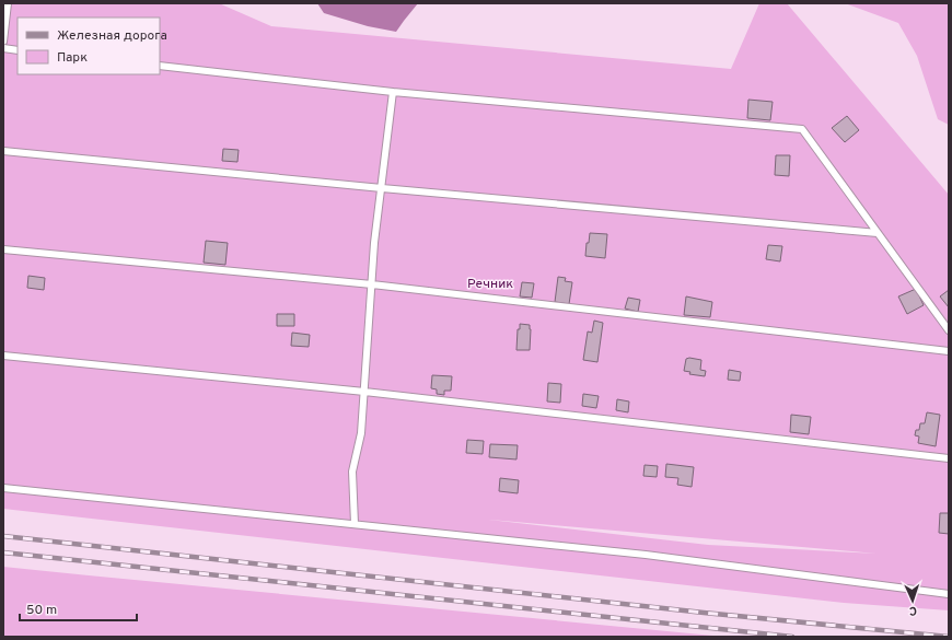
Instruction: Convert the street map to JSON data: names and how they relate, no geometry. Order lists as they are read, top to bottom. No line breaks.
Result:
{"parks":["Речник"],"legend":["Железная дорога","Парк"],"scale_bar":"50 m","north":"bottom"}
